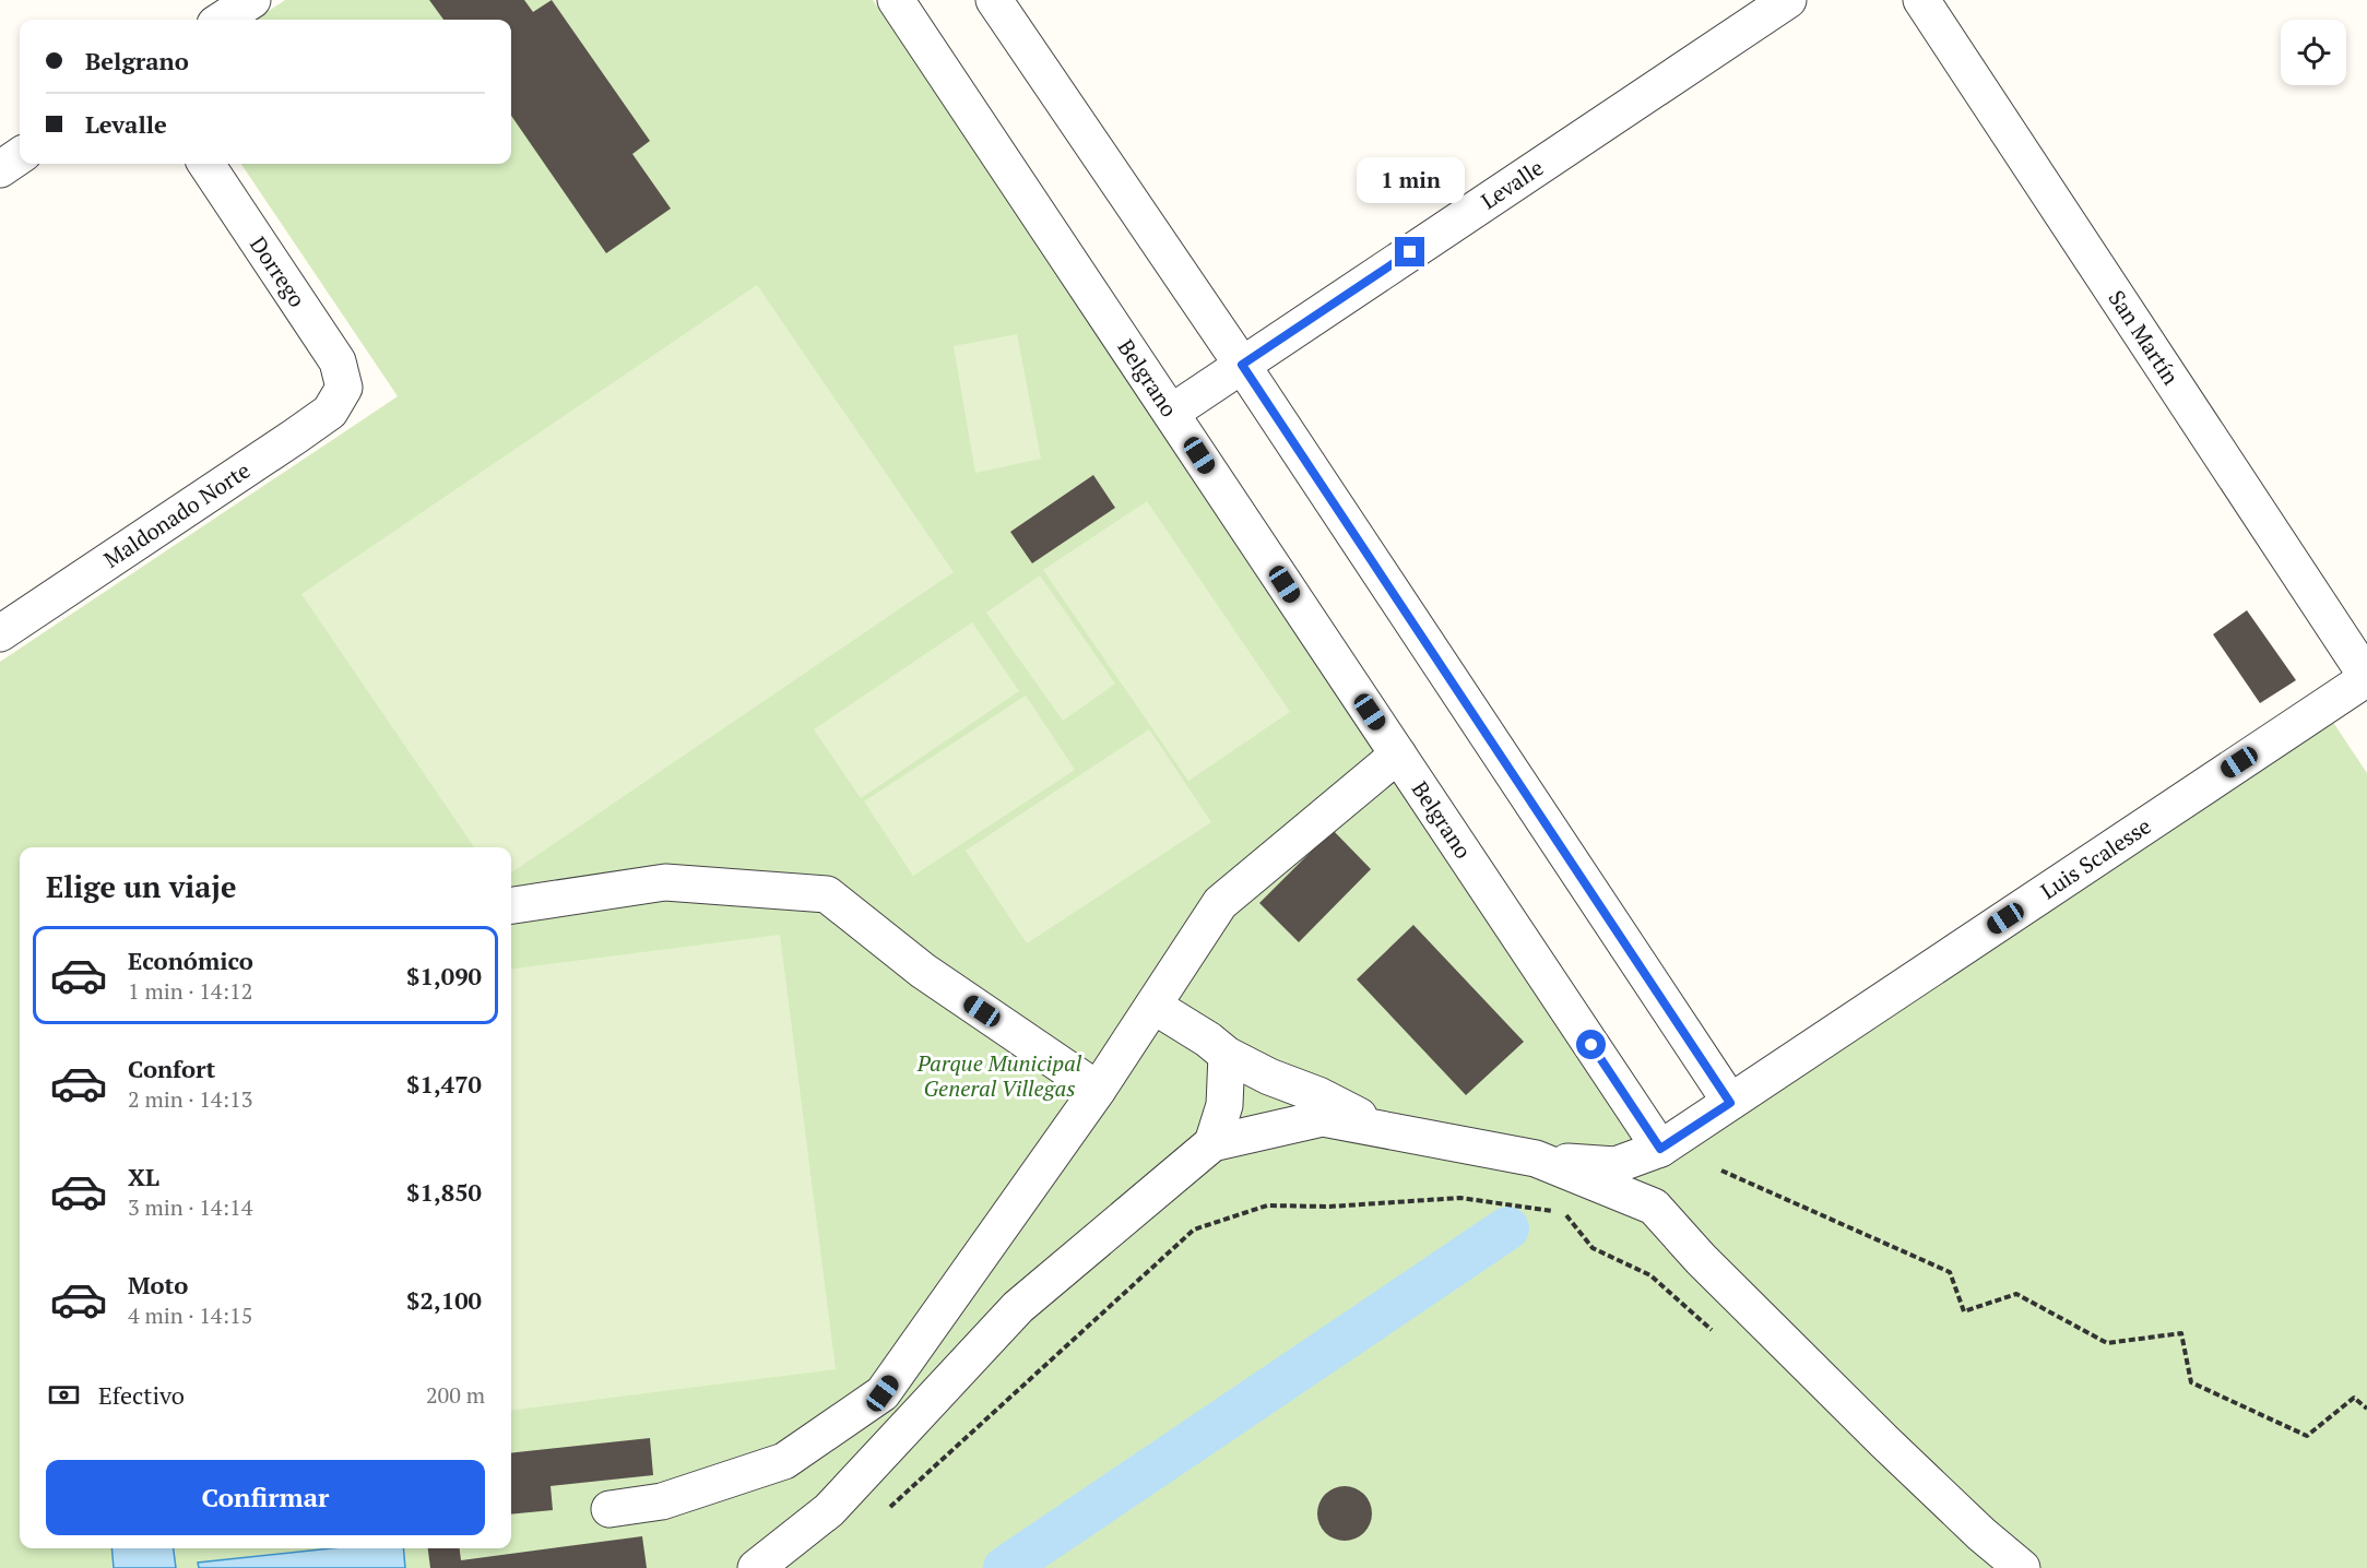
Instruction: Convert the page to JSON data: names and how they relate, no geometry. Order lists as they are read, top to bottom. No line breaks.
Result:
{"streets":{"street":["Levalle","Dorrego","San Martín","Belgrano","Maldonado Norte","Luis Scalesse"]},"crossings":[["Levalle","Belgrano"],["Dorrego","Maldonado Norte"],["San Martín","Luis Scalesse"],["Belgrano","Luis Scalesse"]],"parks":["Parque Municipal General Villegas"],"page":{"banner":["Belgrano","Levalle"],"bubble":"1 min","heading":"Elige un viaje","list":[{"name":"Económico","note":"1 min · 14:12","value":"$1,090"},{"name":"Confort","note":"2 min · 14:13","value":"$1,470"},{"name":"XL","note":"3 min · 14:14","value":"$1,850"},{"name":"Moto","note":"4 min · 14:15","value":"$2,100"}],"pay":["Efectivo","200 m"],"buttons":"Confirmar"}}
